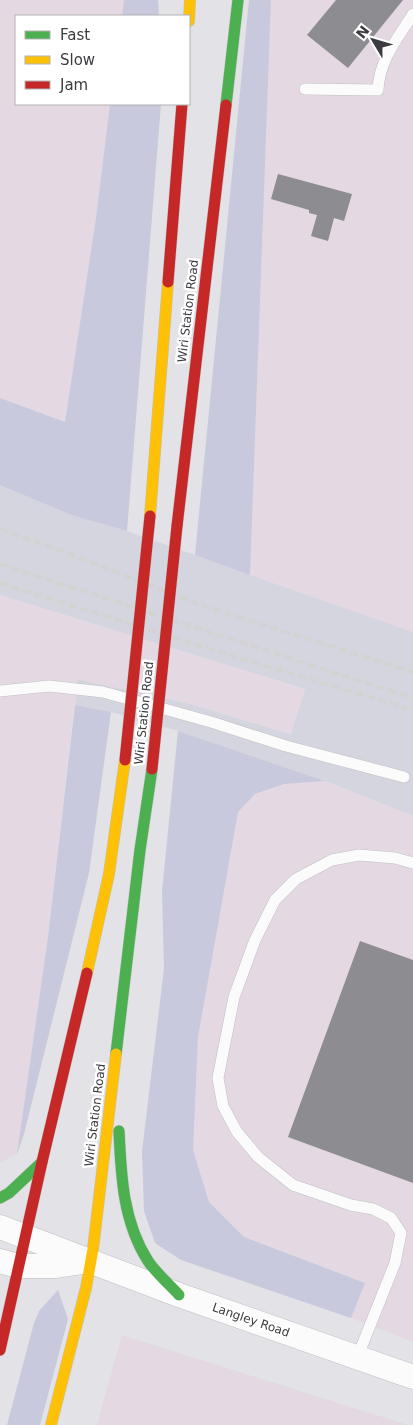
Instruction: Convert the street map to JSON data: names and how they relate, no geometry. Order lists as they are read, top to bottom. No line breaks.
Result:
{"streets":{"main road":["Wiri Station Road"],"street":["Langley Road"]},"crossings":[["Wiri Station Road","Langley Road"]],"legend":["Fast","Slow","Jam"],"north":"top left"}
